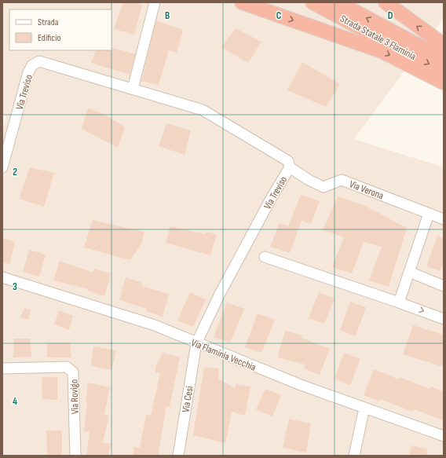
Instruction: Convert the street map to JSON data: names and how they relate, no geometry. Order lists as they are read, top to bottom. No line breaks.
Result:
{"streets":{"highway":["Strada Statale 3 Flaminia"],"street":["Via Treviso","Via Verona","Via Flaminia Vecchia","Via Rovigo","Via Cesi"]},"crossings":[["Via Treviso","Via Verona"],["Via Treviso","Via Flaminia Vecchia"],["Via Treviso","Via Cesi"],["Via Flaminia Vecchia","Via Cesi"]],"legend":["Strada","Edificio"],"grid":{"columns":["B","C","D"],"rows":["2","3","4"]}}
